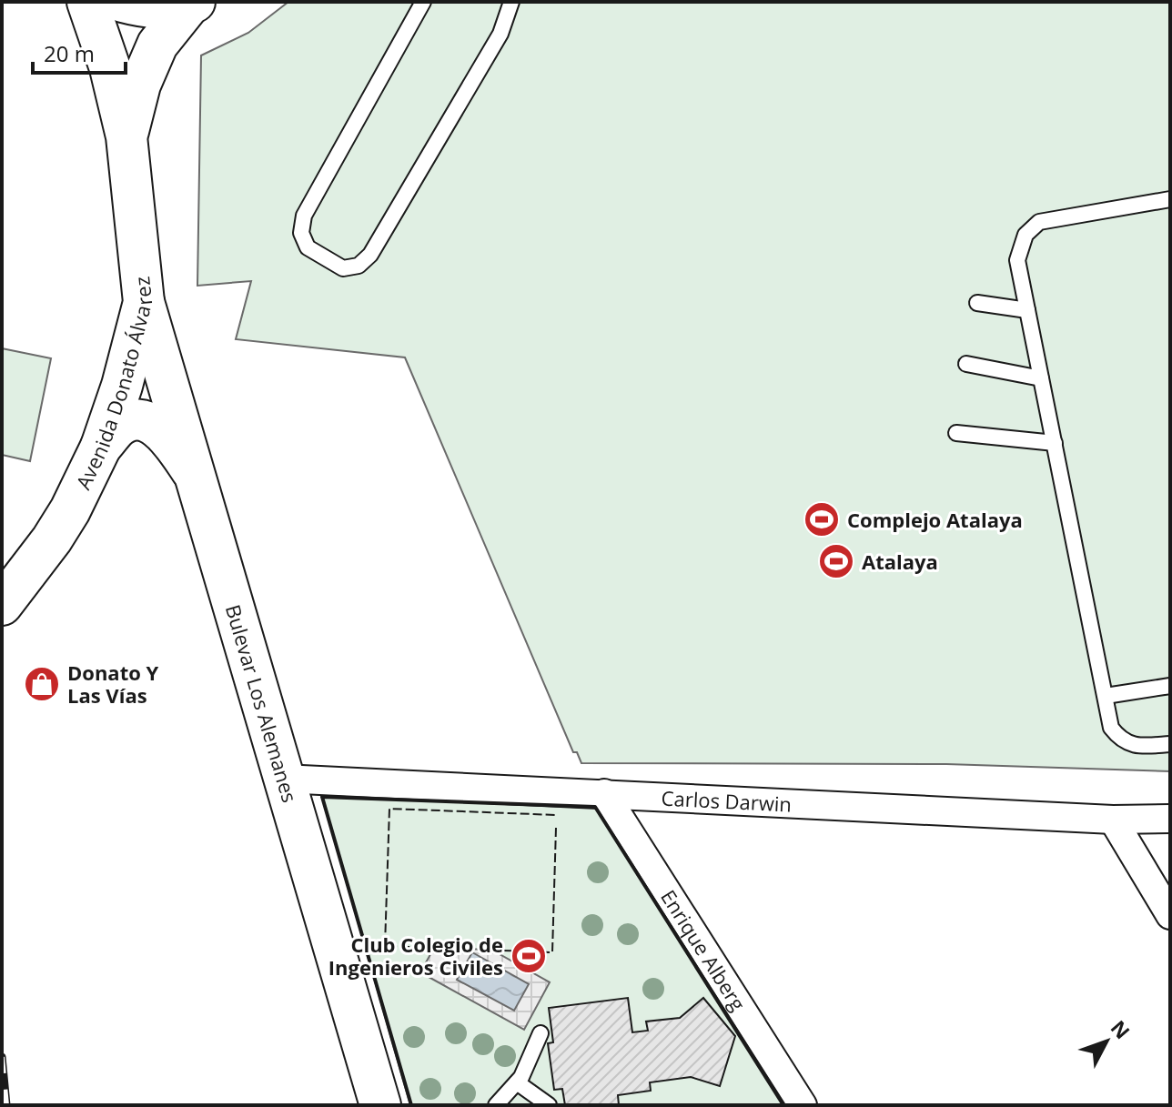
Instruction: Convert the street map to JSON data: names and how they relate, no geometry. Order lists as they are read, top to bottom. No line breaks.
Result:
{"streets":{"main road":["Avenida Donato Álvarez","Bulevar Los Alemanes"],"street":["Carlos Darwin","Enrique Alberg"]},"crossings":[["Avenida Donato Álvarez","Bulevar Los Alemanes"],["Bulevar Los Alemanes","Carlos Darwin"],["Carlos Darwin","Enrique Alberg"]],"places":{"sports":["Complejo Atalaya","Atalaya","Club Colegio de Ingenieros Civiles"],"shop":["Donato Y Las Vías"]},"scale_bar":"20 m","north":"top right"}
